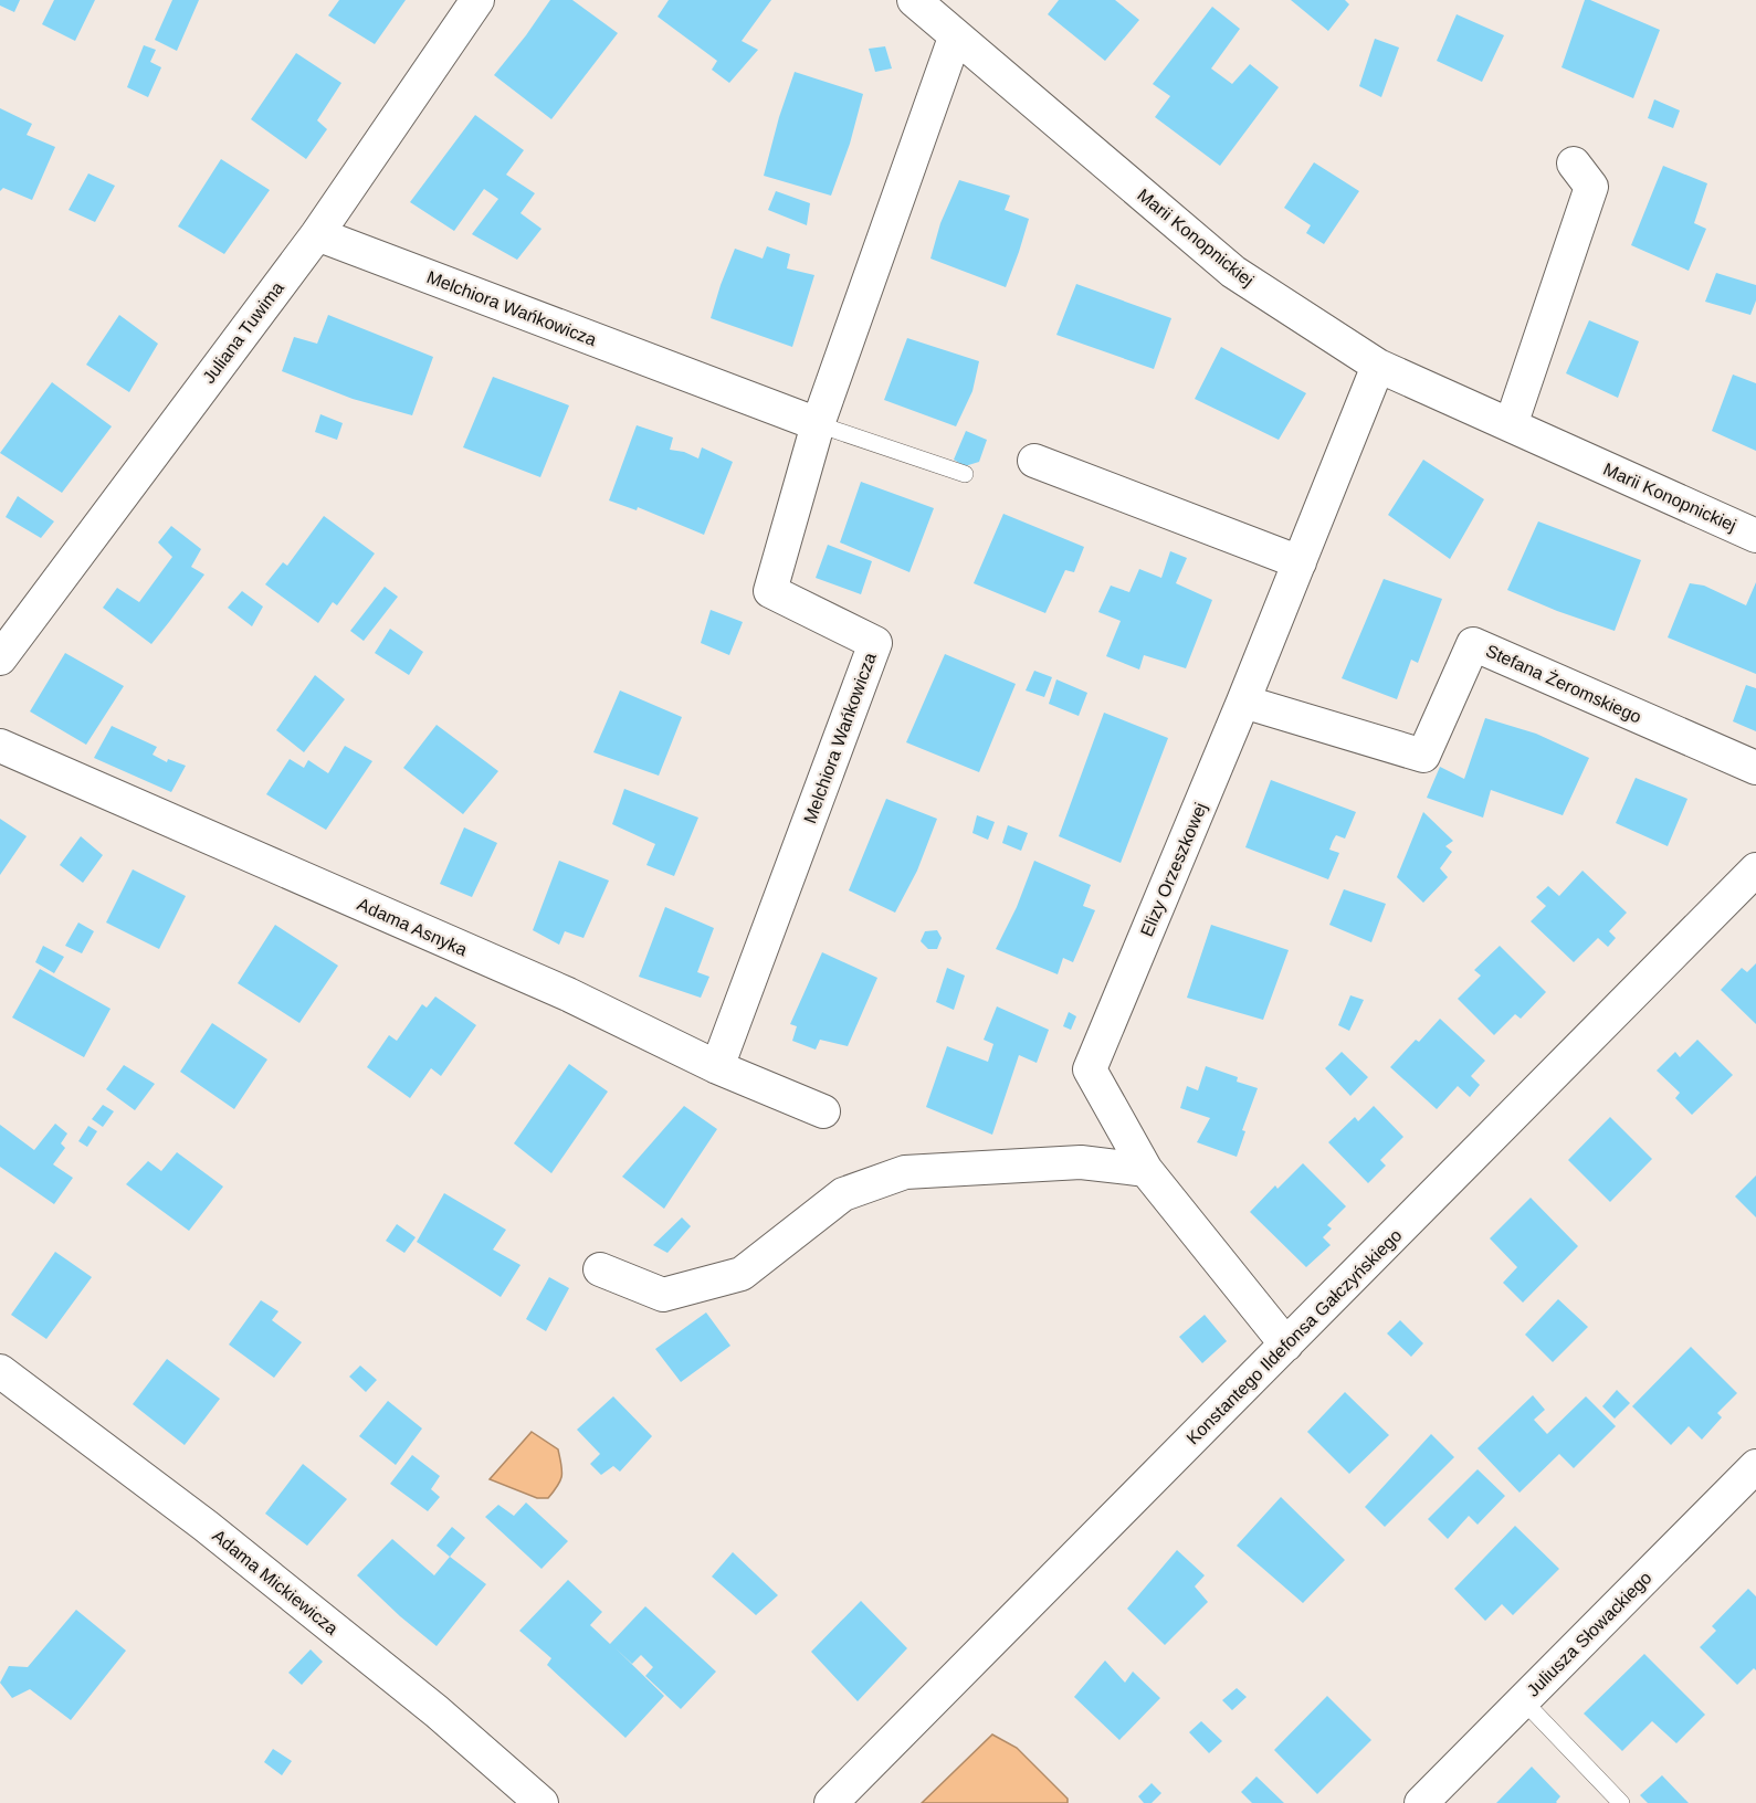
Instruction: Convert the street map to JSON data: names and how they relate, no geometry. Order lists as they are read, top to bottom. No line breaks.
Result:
{"streets":{"street":["Marii Konopnickiej","Melchiora Wańkowicza","Juliana Tuwima","Stefana Żeromskiego","Elizy Orzeszkowej","Adama Asnyka","Konstantego Ildefonsa Gałczyńskiego","Adama Mickiewicza","Juliusza Słowackiego"]},"crossings":[["Marii Konopnickiej","Melchiora Wańkowicza"],["Marii Konopnickiej","Elizy Orzeszkowej"],["Melchiora Wańkowicza","Juliana Tuwima"],["Melchiora Wańkowicza","Adama Asnyka"],["Stefana Żeromskiego","Elizy Orzeszkowej"],["Elizy Orzeszkowej","Konstantego Ildefonsa Gałczyńskiego"]]}
